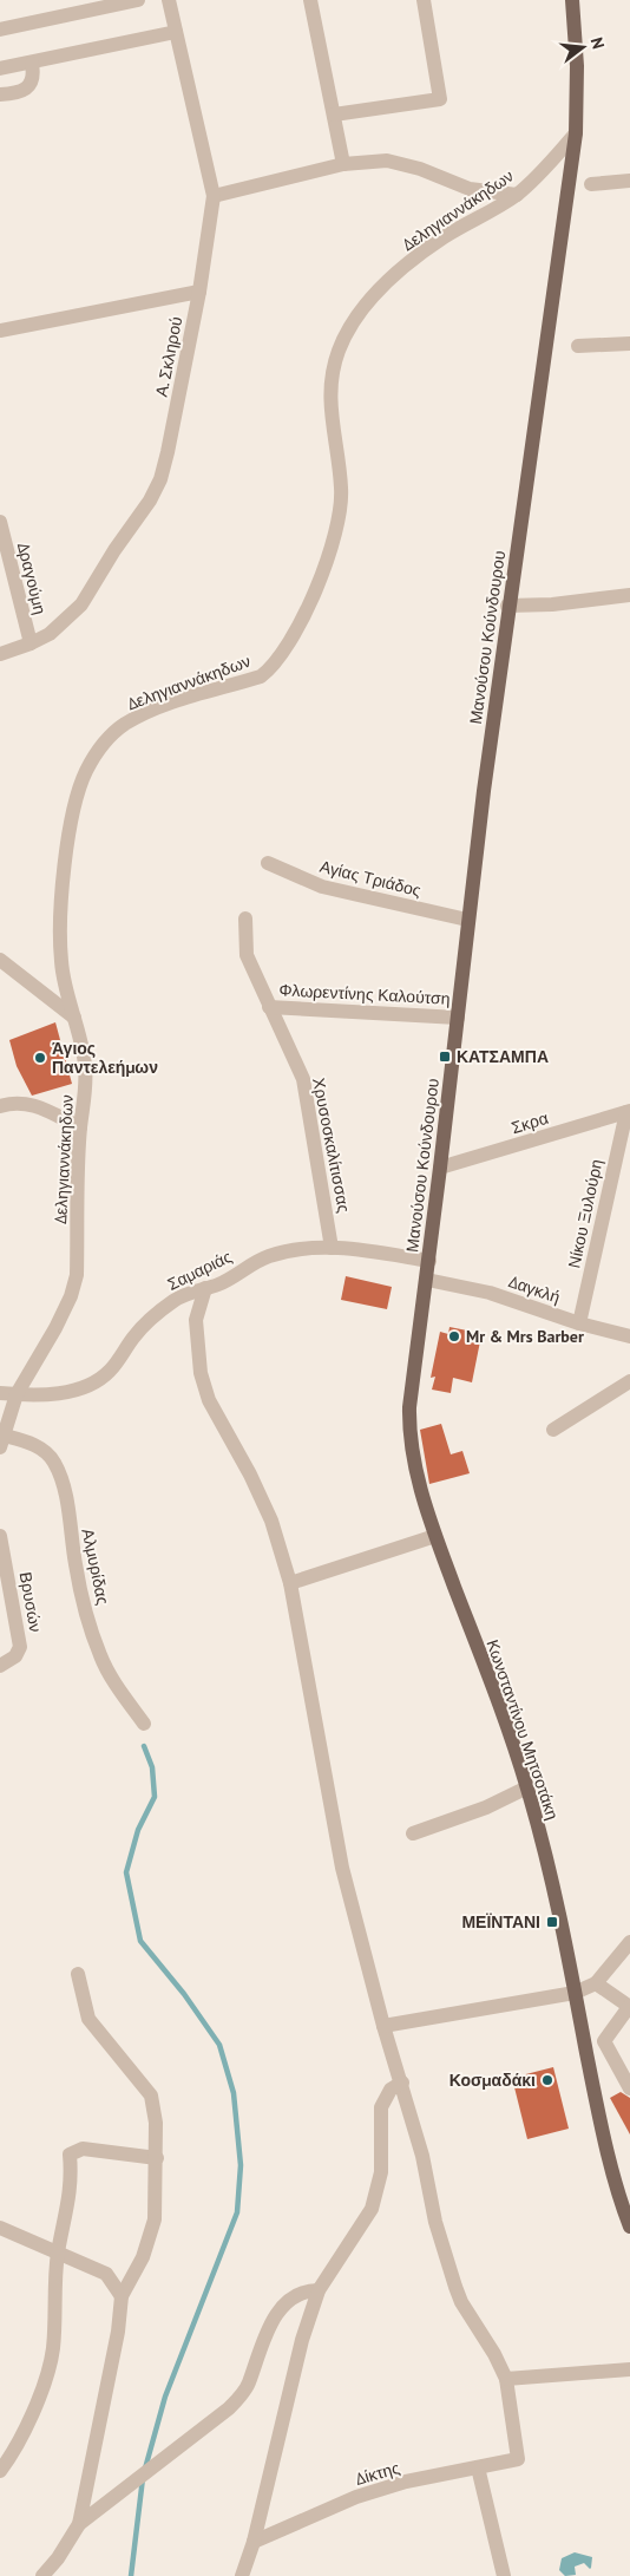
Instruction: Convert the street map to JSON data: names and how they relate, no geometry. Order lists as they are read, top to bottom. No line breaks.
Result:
{"streets":{"main road":["Μανούσου Κούνδουρου","Κωνσταντίνου Μητσοτάκη"],"street":["Δεληγιαννάκηδων","Α. Σκληρού","Δραγούμη","Αγίας Τριάδος","Φλωρεντίνης Καλούτση","Σκρα","Χρυσοσκαλίτισσας","Νίκου Ξυλούρη","Σαμαριάς","Δαγκλή","Αλμυρίδας","Βρυσών","Δίκτης"]},"crossings":[["Δεληγιαννάκηδων","Μανούσου Κούνδουρου"],["Δεληγιαννάκηδων","Σαμαριάς"],["Δεληγιαννάκηδων","Αλμυρίδας"],["Α. Σκληρού","Δραγούμη"],["Μανούσου Κούνδουρου","Αγίας Τριάδος"],["Μανούσου Κούνδουρου","Φλωρεντίνης Καλούτση"],["Μανούσου Κούνδουρου","Σκρα"],["Μανούσου Κούνδουρου","Σαμαριάς"],["Μανούσου Κούνδουρου","Δαγκλή"],["Μανούσου Κούνδουρου","Κωνσταντίνου Μητσοτάκη"],["Φλωρεντίνης Καλούτση","Χρυσοσκαλίτισσας"],["Σκρα","Νίκου Ξυλούρη"],["Χρυσοσκαλίτισσας","Σαμαριάς"],["Νίκου Ξυλούρη","Δαγκλή"],["Δαγκλή","Κωνσταντίνου Μητσοτάκη"]],"places":{"transit":["ΚΑΤΣΑΜΠΑ","ΜΕΪΝΤΑΝΙ"],"other":["Άγιος Παντελεήμων","Mr & Mrs Barber","Κοσμαδάκι"]},"north":"right"}
